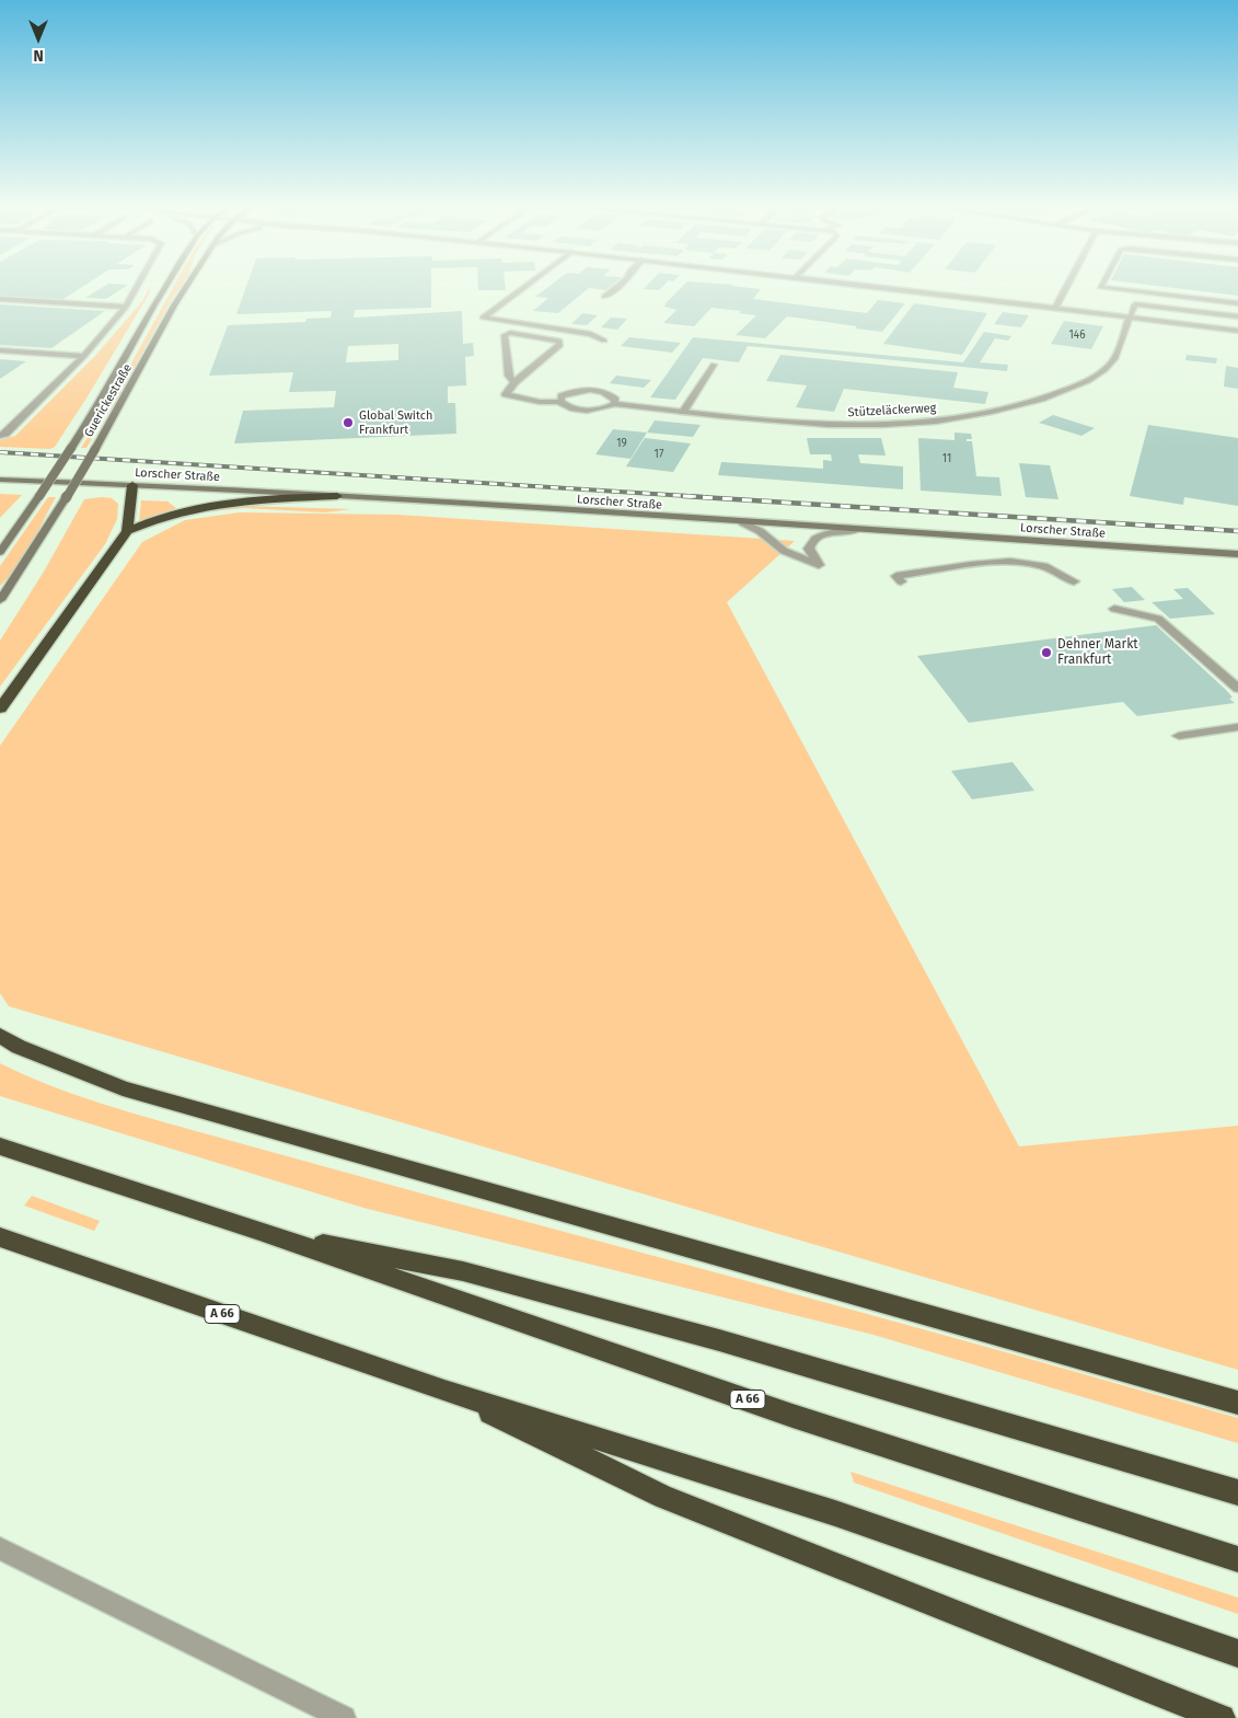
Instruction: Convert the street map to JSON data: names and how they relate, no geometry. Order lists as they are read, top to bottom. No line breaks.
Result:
{"streets":{"highway":["A 66"],"main road":["Guerickestraße","Lorscher Straße"],"street":["Stützeläckerweg"]},"places":["Global Switch Frankfurt","Dehner Markt Frankfurt"],"house_numbers":["146","19","17","11"],"north":"bottom"}
